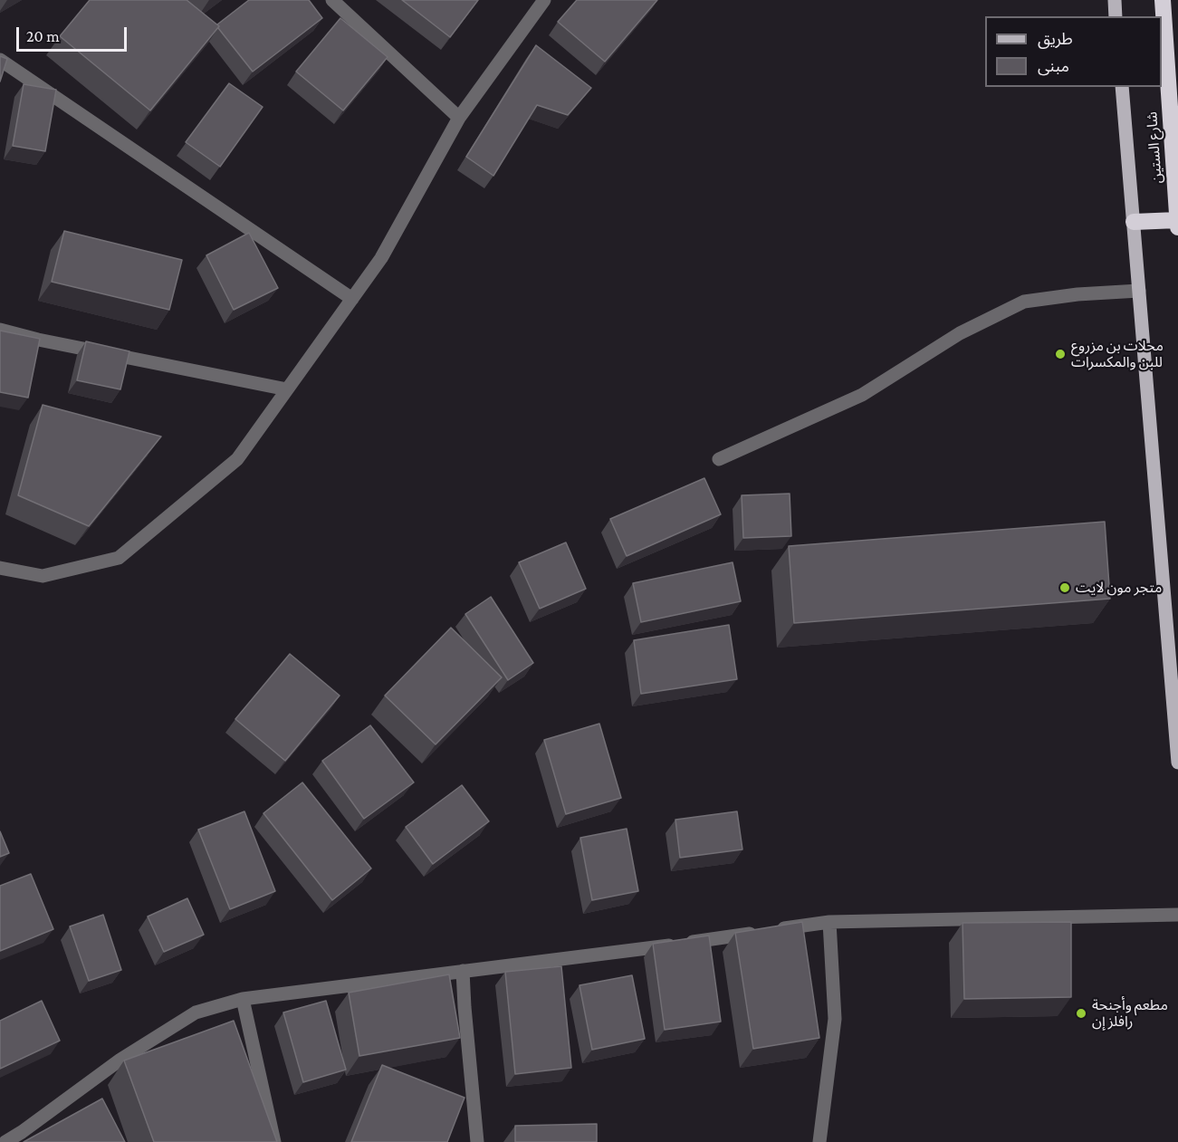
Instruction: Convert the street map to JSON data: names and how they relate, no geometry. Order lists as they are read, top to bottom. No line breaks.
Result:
{"streets":{"highway":["شارع الستين"]},"places":["محلات بن مزروع للبن والمكسرات","متجر مون لايت","مطعم وأجنحة رافلز إن"],"legend":["طريق","مبنى"],"scale_bar":"20 m"}
